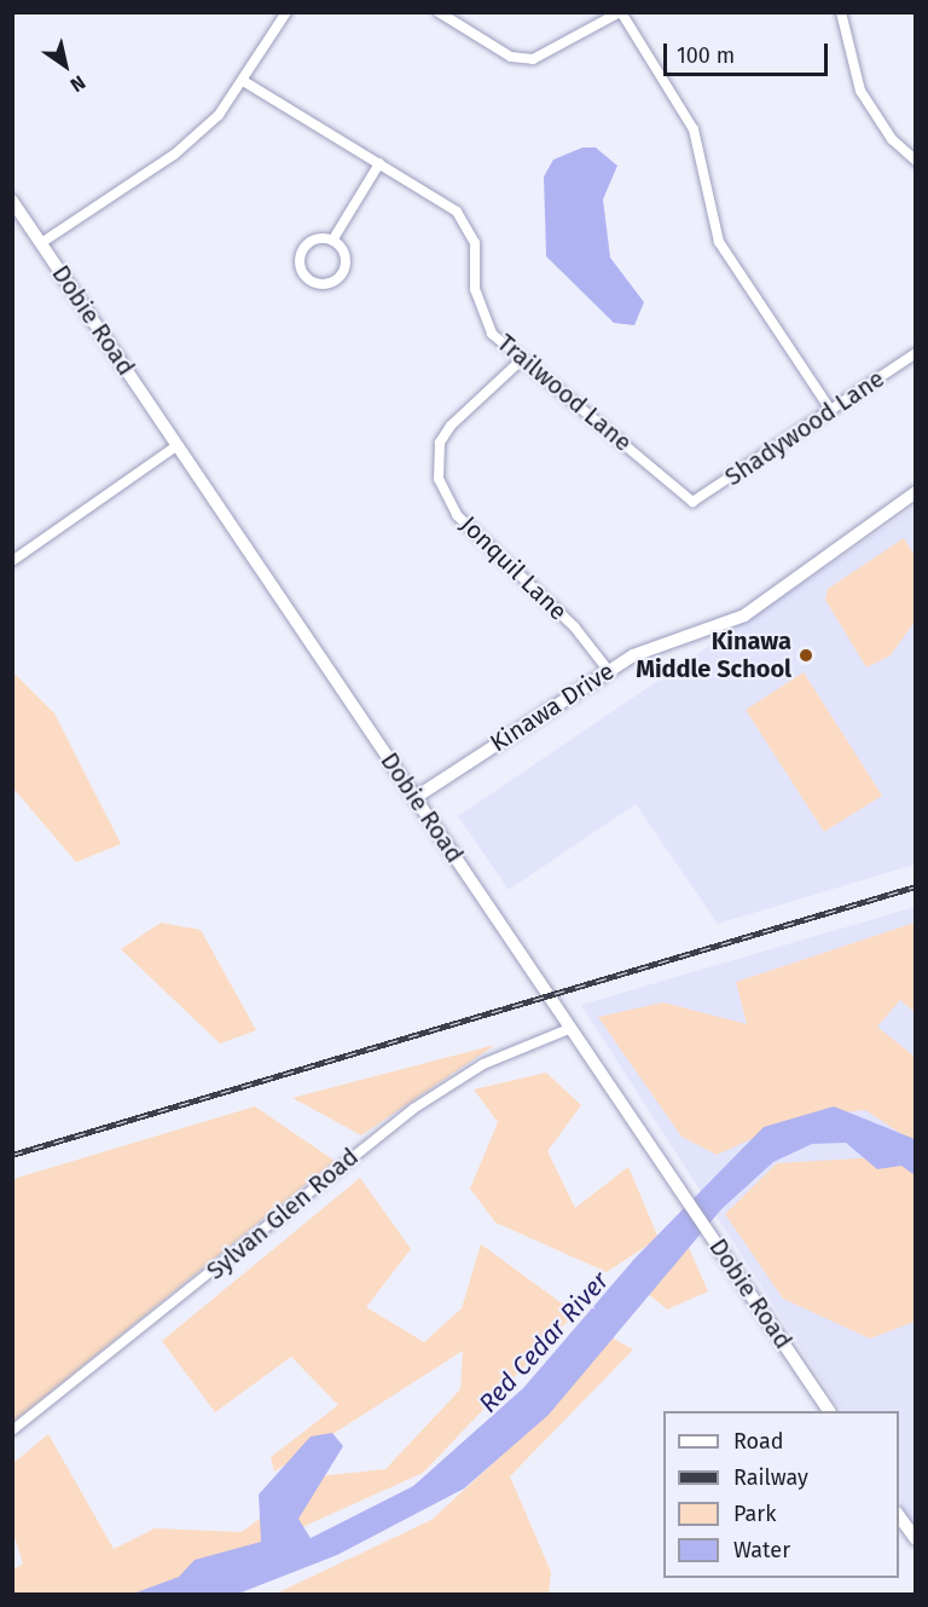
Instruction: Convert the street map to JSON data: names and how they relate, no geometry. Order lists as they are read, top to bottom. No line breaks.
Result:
{"streets":{"street":["Dobie Road","Trailwood Lane","Shadywood Lane","Jonquil Lane","Kinawa Drive","Sylvan Glen Road"]},"crossings":[["Dobie Road","Kinawa Drive"],["Dobie Road","Sylvan Glen Road"],["Trailwood Lane","Shadywood Lane"],["Trailwood Lane","Jonquil Lane"],["Jonquil Lane","Kinawa Drive"]],"water":["Red Cedar River"],"places":["Kinawa Middle School"],"legend":["Road","Railway","Park","Water"],"scale_bar":"100 m","north":"bottom right"}
